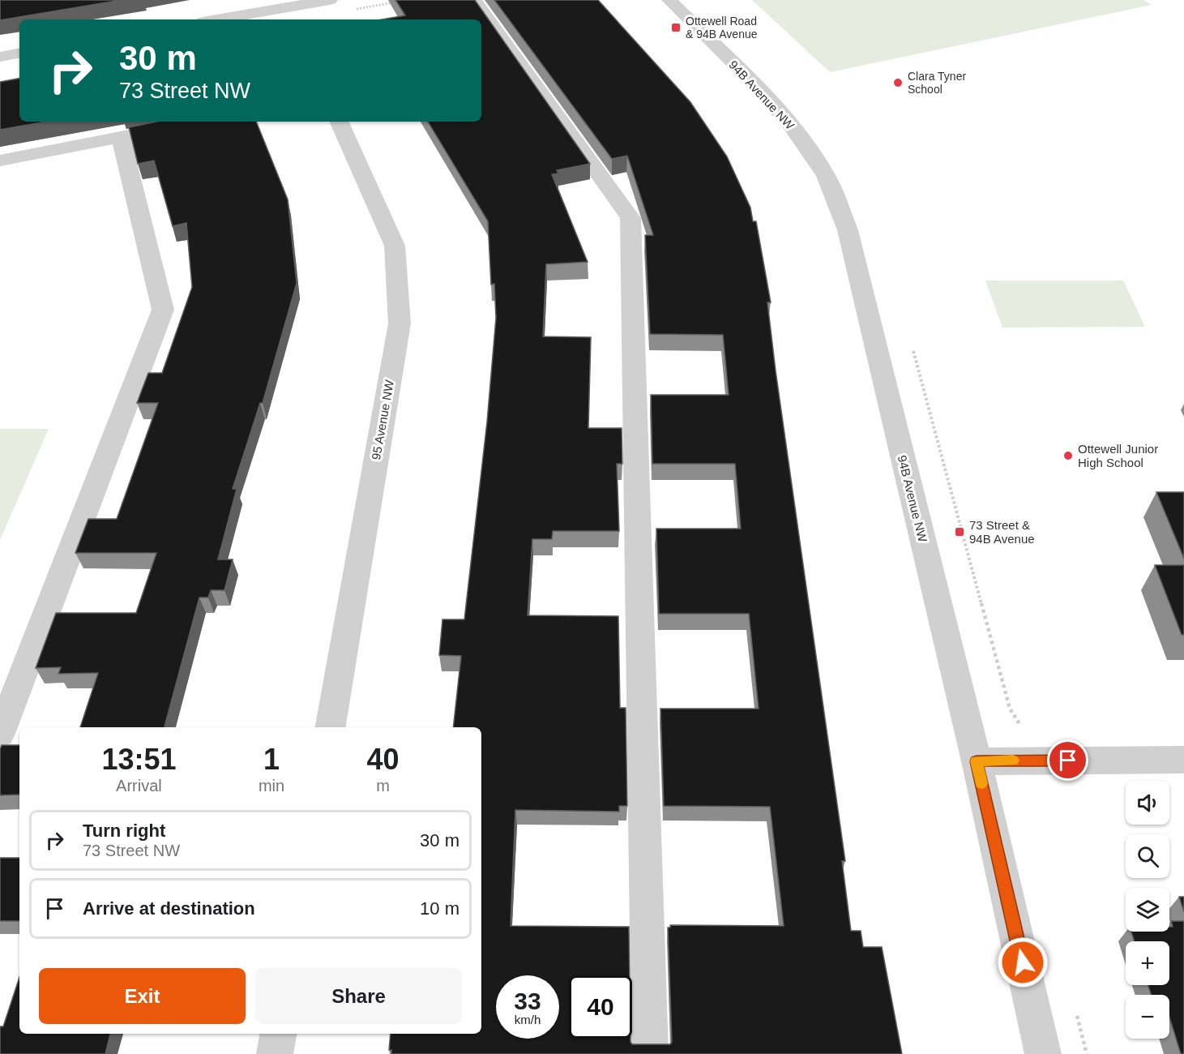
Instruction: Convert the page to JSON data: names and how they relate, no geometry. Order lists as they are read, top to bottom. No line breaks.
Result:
{"streets":{"street":["94B Avenue NW","95 Avenue NW"]},"places":{"transit":["Ottewell Road & 94B Avenue","73 Street & 94B Avenue"],"other":["Clara Tyner School","Ottewell Junior High School"]},"page":{"turn":["30 m","73 Street NW"],"eta":["13:51","Arrival","1","min","40","m"],"map_buttons":["+","−"],"list":[{"name":"Turn right","note":"73 Street NW","value":"30 m"},{"name":"Arrive at destination","value":"10 m"}],"buttons":["Exit","Share"],"speed":"33 km/h","limit":"40"}}
